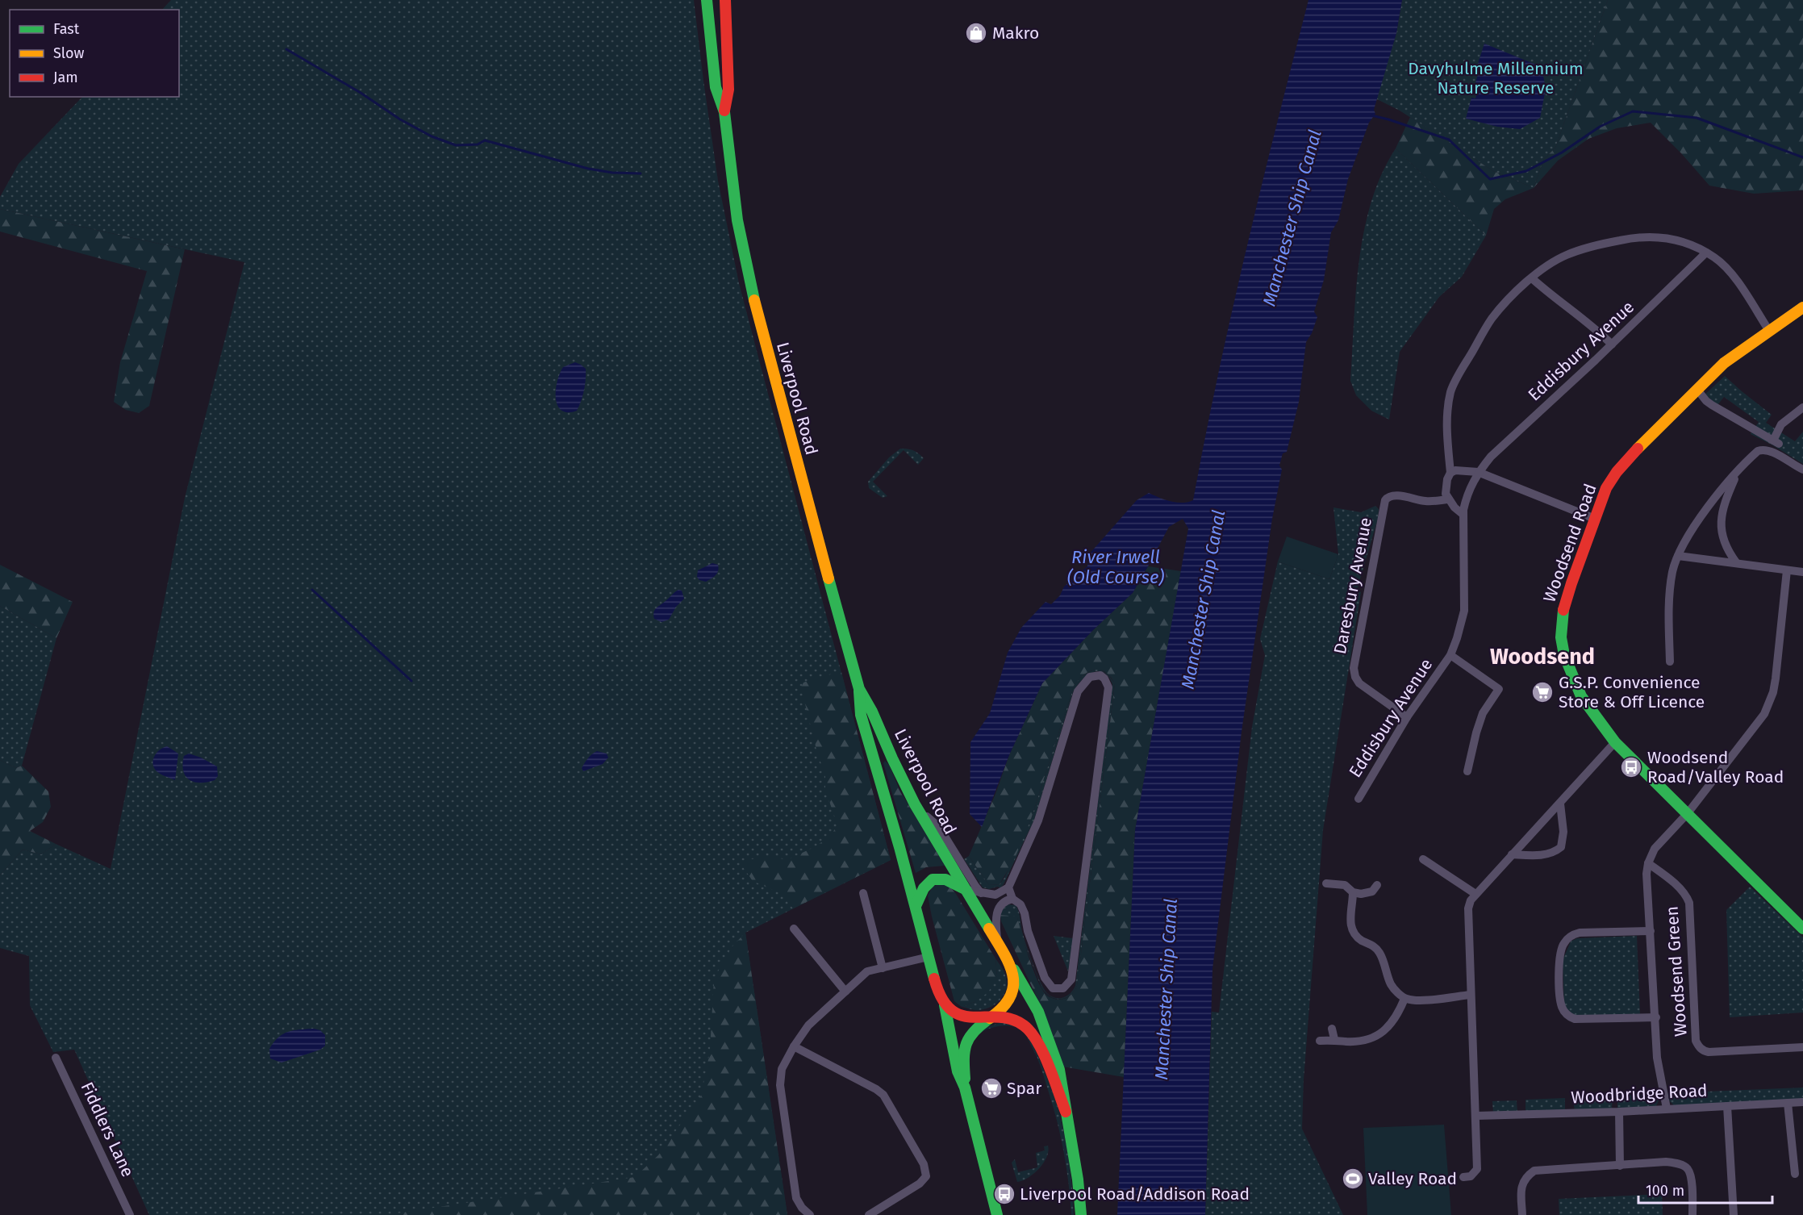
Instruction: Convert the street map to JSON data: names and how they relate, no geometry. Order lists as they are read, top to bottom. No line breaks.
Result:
{"streets":{"main road":["Liverpool Road","Woodsend Road"],"street":["Eddisbury Avenue","Daresbury Avenue","Woodsend Green","Woodbridge Road","Fiddlers Lane"]},"crossings":[["Eddisbury Avenue","Daresbury Avenue"]],"districts":["Woodsend"],"water":["Manchester Ship Canal","River Irwell (Old Course)"],"parks":["Davyhulme Millennium Nature Reserve"],"places":{"shop":["Makro"],"supermarket":["G.S.P. Convenience Store & Off Licence","Spar"],"bus stop":["Woodsend Road/Valley Road","Liverpool Road/Addison Road"],"sports":["Valley Road"]},"legend":["Fast","Slow","Jam"],"scale_bar":"100 m"}
